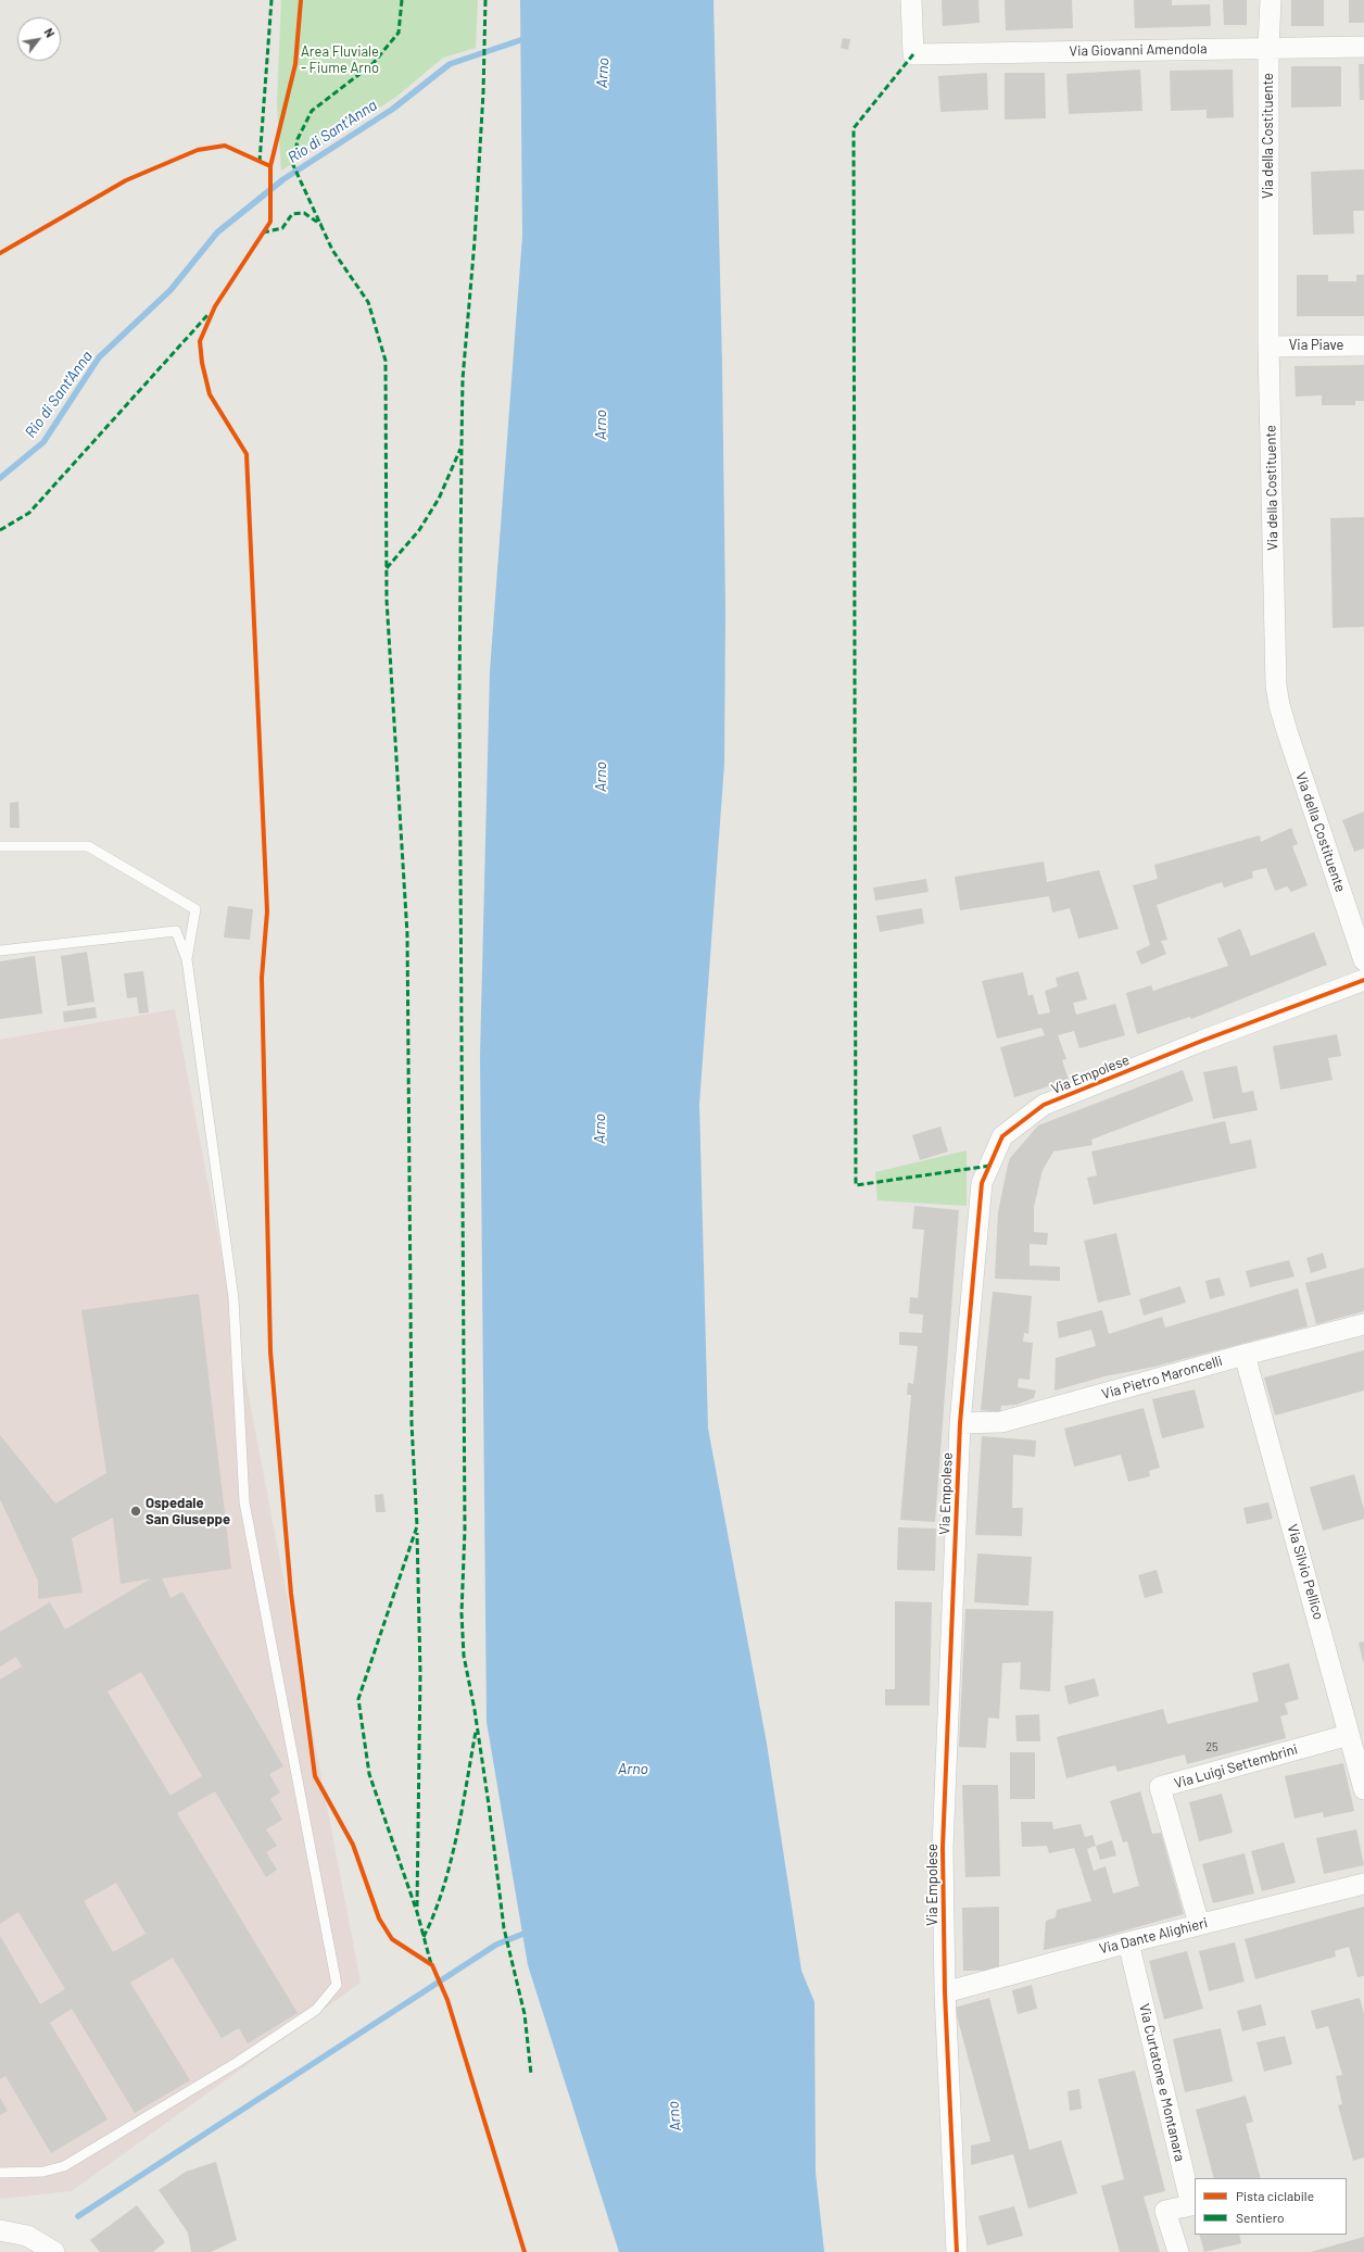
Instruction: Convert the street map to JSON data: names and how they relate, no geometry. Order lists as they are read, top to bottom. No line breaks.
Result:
{"streets":{"street":["Via Giovanni Amendola","Via della Costituente","Via Piave","Via Empolese","Via Pietro Maroncelli","Via Silvio Pellico","Via Luigi Settembrini","Via Dante Alighieri","Via Curtatone e Montanara"]},"crossings":[["Via Giovanni Amendola","Via della Costituente"],["Via della Costituente","Via Piave"],["Via Empolese","Via Pietro Maroncelli"],["Via Empolese","Via Dante Alighieri"],["Via Pietro Maroncelli","Via Silvio Pellico"],["Via Silvio Pellico","Via Luigi Settembrini"],["Via Luigi Settembrini","Via Dante Alighieri"],["Via Dante Alighieri","Via Curtatone e Montanara"]],"water":["Arno","Rio di Sant'Anna"],"parks":["Area Fluviale - Fiume Arno"],"places":["Ospedale San Giuseppe"],"house_numbers":["25"],"legend":["Pista ciclabile","Sentiero"],"north":"top right"}
